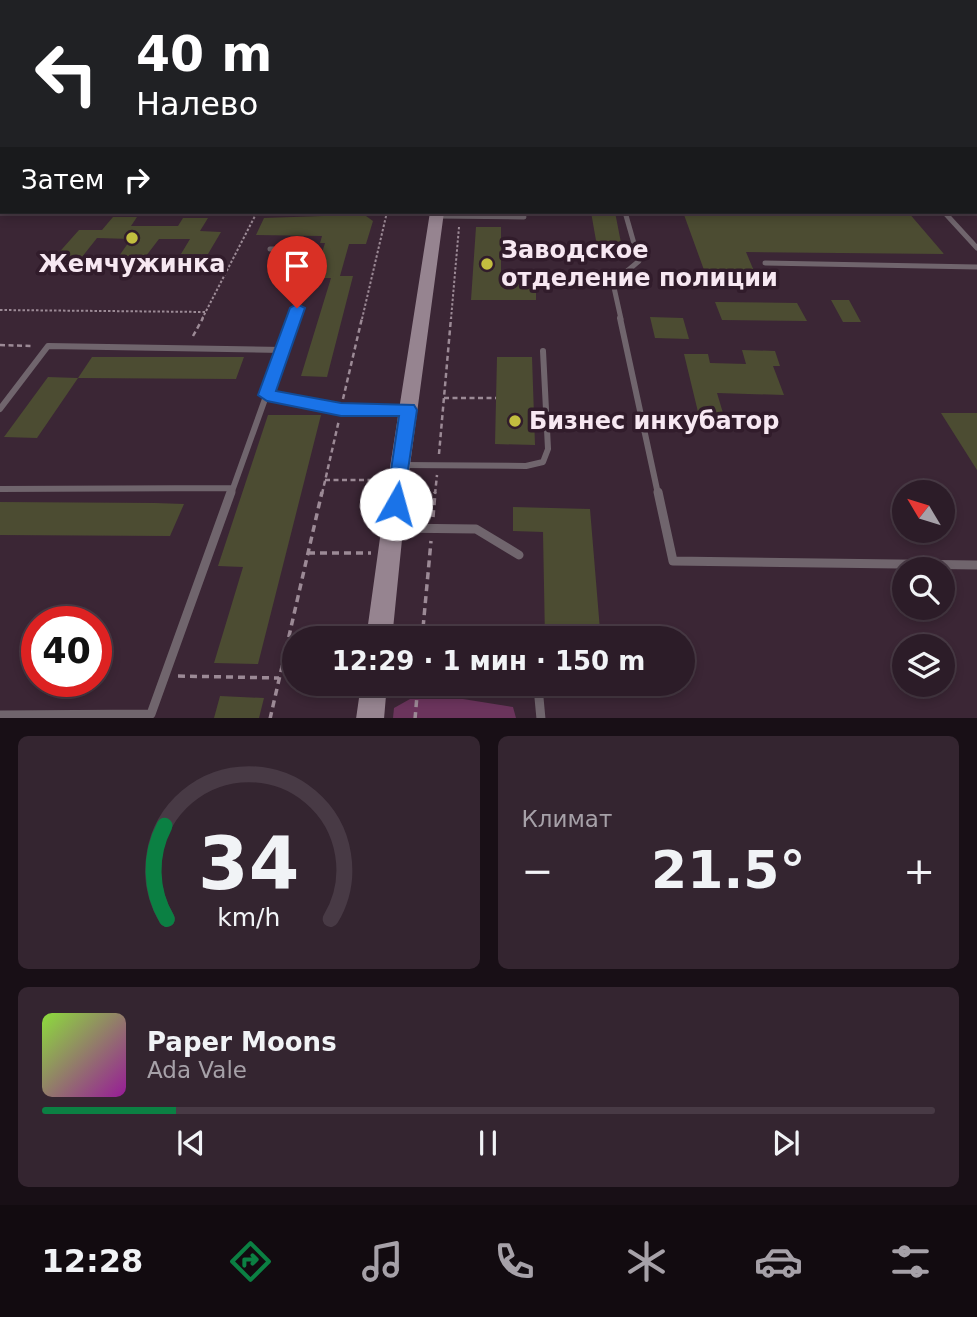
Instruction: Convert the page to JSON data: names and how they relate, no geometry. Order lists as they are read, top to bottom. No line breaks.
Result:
{"places":["Жемчужинка","Заводское отделение полиции","Бизнес инкубатор"],"north":"top left","page":{"turn":["40 m","Налево"],"then":"Затем","limit":"40","trip":"12:29 · 1 мин · 150 m","tile":"Климат","heat":["−","21.5°","+"],"song":["Paper Moons","Ada Vale"],"tabs":"12:28","gauge":["34","km/h"]}}
